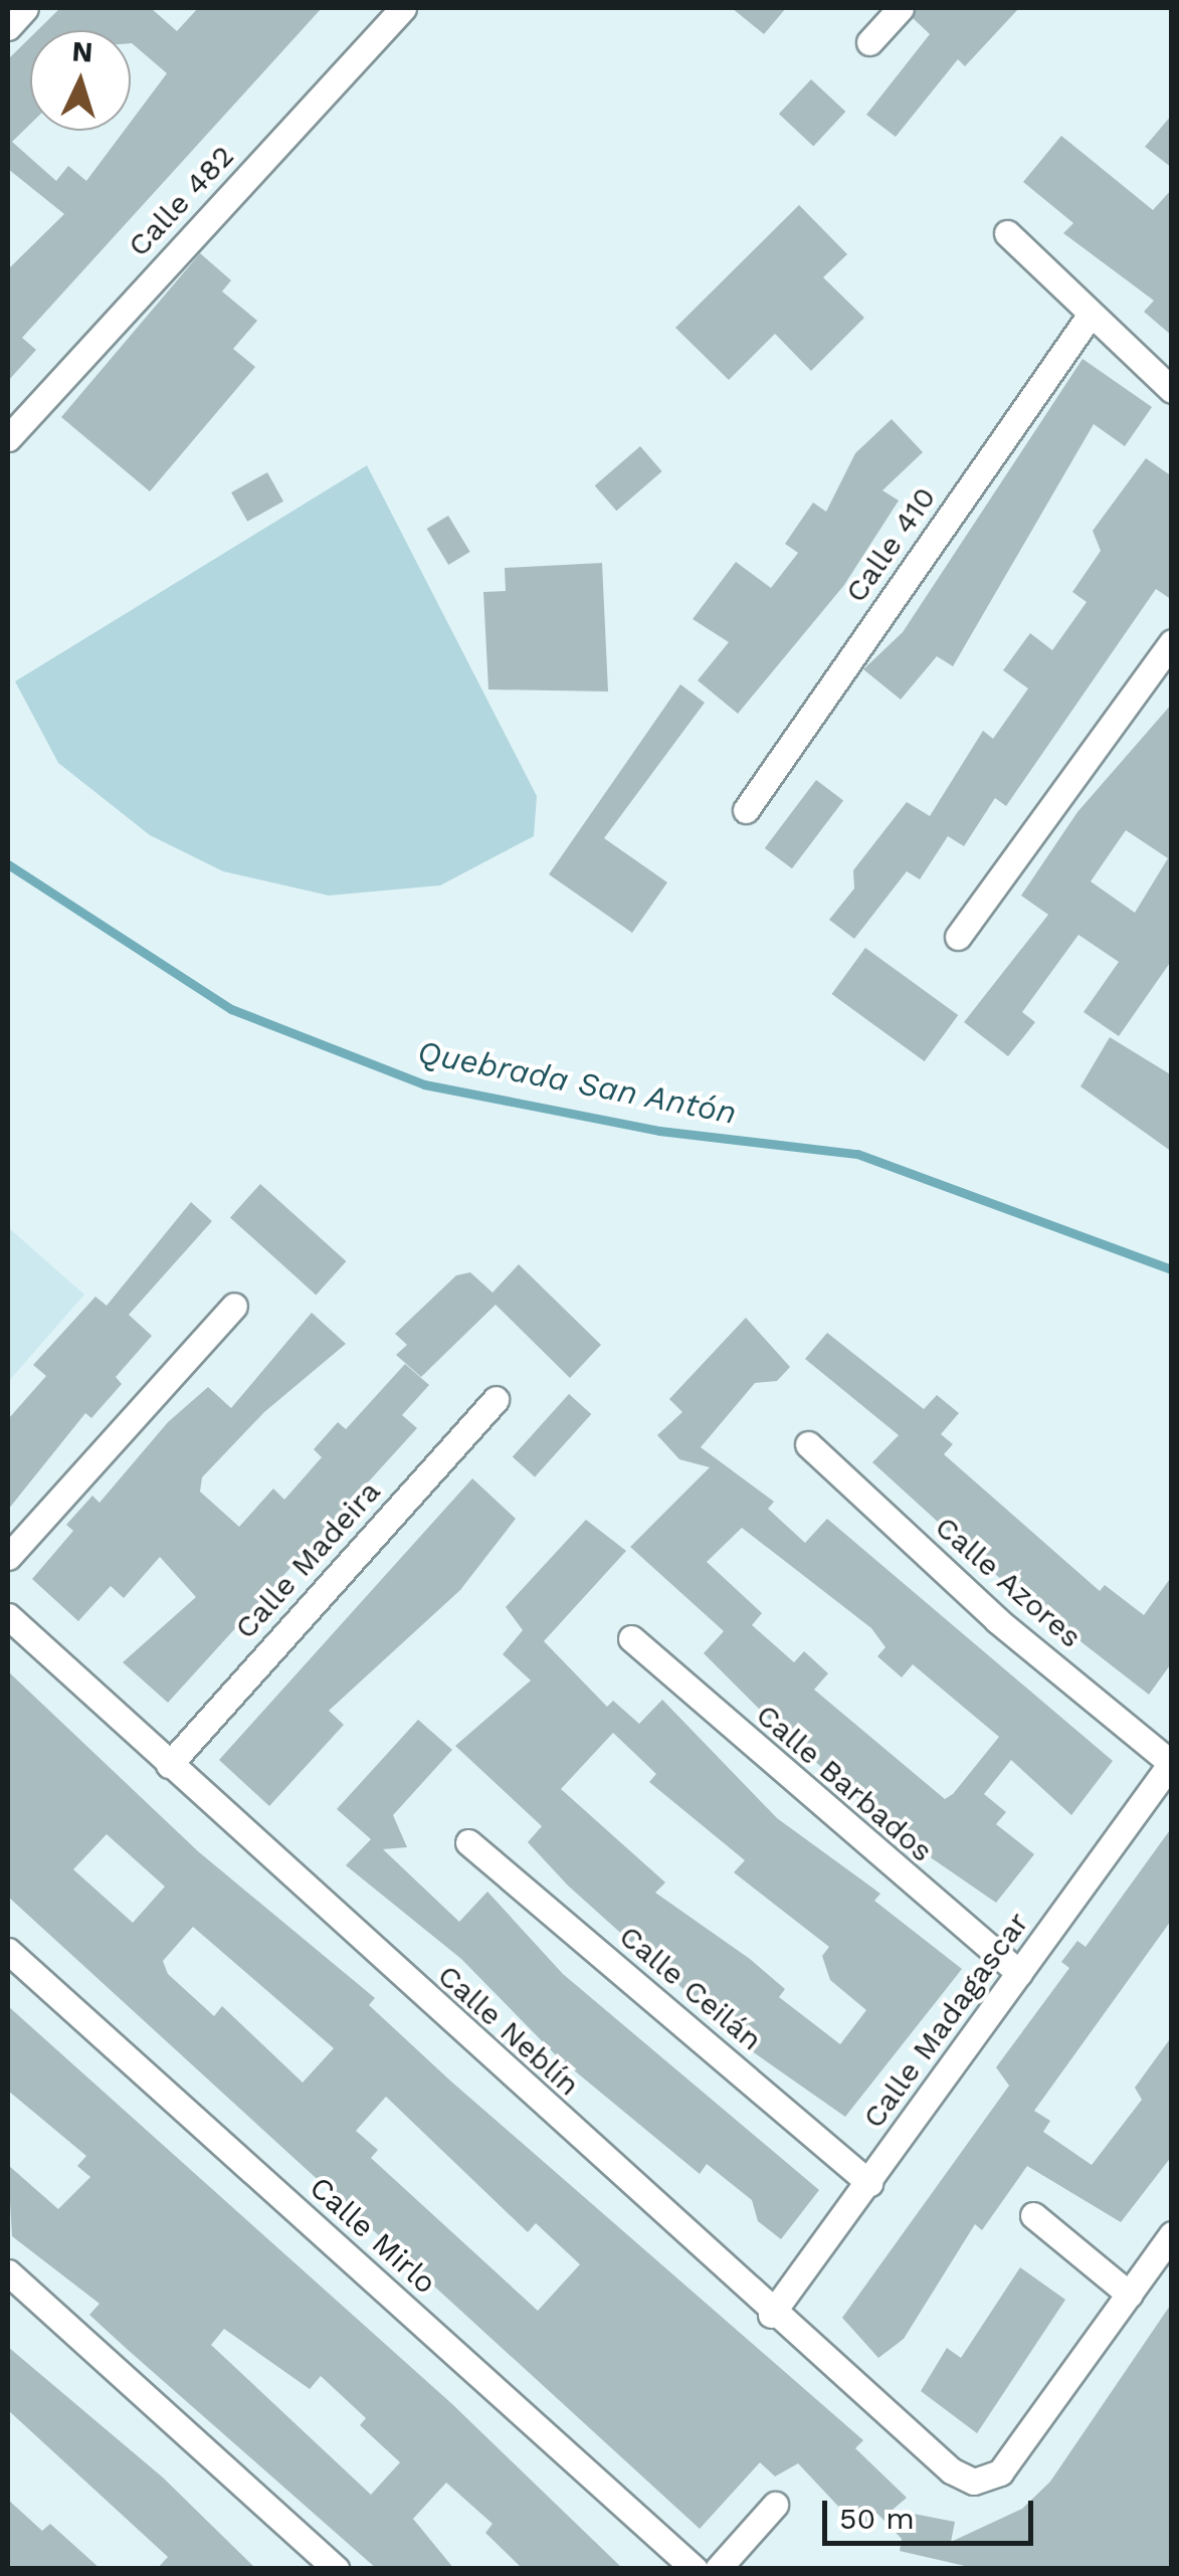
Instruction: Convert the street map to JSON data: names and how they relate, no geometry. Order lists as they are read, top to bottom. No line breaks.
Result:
{"streets":{"street":["Calle 482","Calle 410","Calle Madeira","Calle Azores","Calle Barbados","Calle Ceilán","Calle Madagascar","Calle Neblín","Calle Mirlo"]},"crossings":[["Calle Madeira","Calle Neblín"],["Calle Azores","Calle Madagascar"],["Calle Barbados","Calle Madagascar"],["Calle Ceilán","Calle Madagascar"],["Calle Madagascar","Calle Neblín"]],"water":["Quebrada San Antón"],"scale_bar":"50 m","north":"top"}
